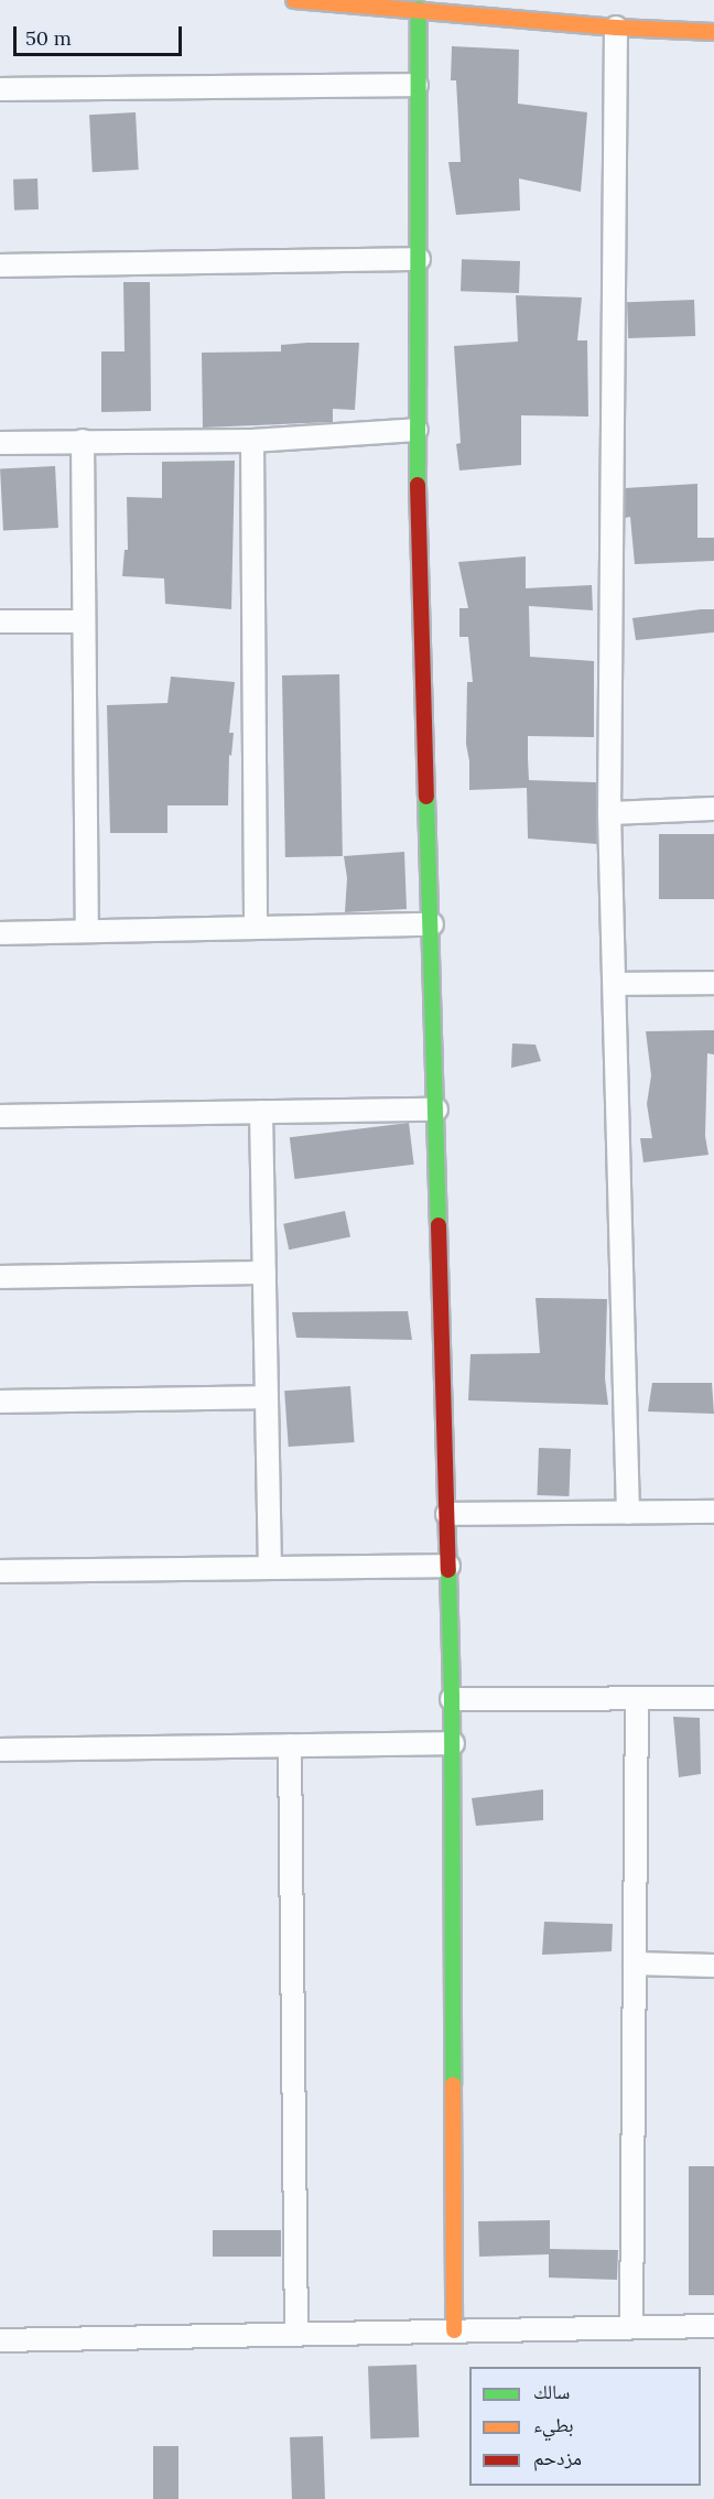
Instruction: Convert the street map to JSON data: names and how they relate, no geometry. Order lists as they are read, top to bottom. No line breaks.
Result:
{"legend":["سالك","بطيء","مزدحم"],"scale_bar":"50 m"}
